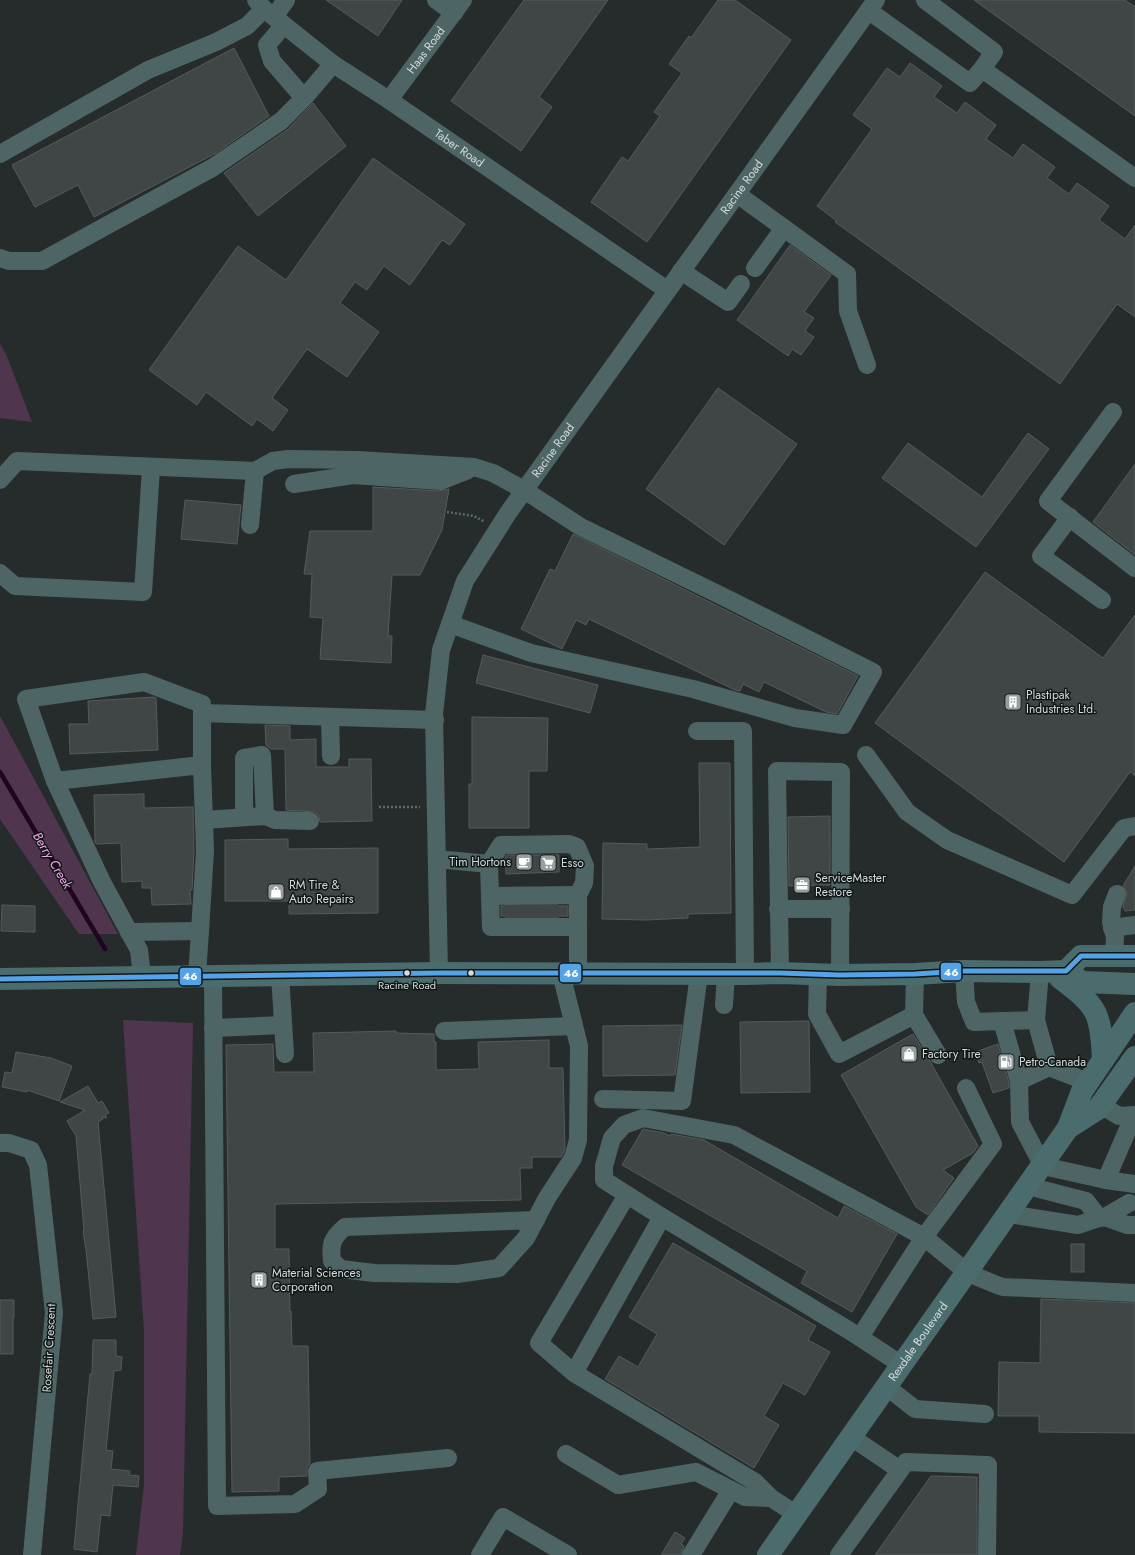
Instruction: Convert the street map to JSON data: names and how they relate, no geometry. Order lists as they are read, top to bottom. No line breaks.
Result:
{"streets":{"main road":["Rexdale Boulevard"],"street":["Haas Road","Taber Road","Racine Road","Rosefair Crescent"]},"crossings":[["Haas Road","Taber Road"],["Taber Road","Racine Road"]],"water":["Berry Creek"],"places":{"building":["Plastipak Industries Ltd.","Material Sciences Corporation"],"cafe":["Tim Hortons"],"supermarket":["Esso"],"office":["ServiceMaster Restore"],"shop":["RM Tire & Auto Repairs","Factory Tire"],"other":["Racine Road"],"fuel station":["Petro-Canada"]},"lines":["transit line 46"]}
